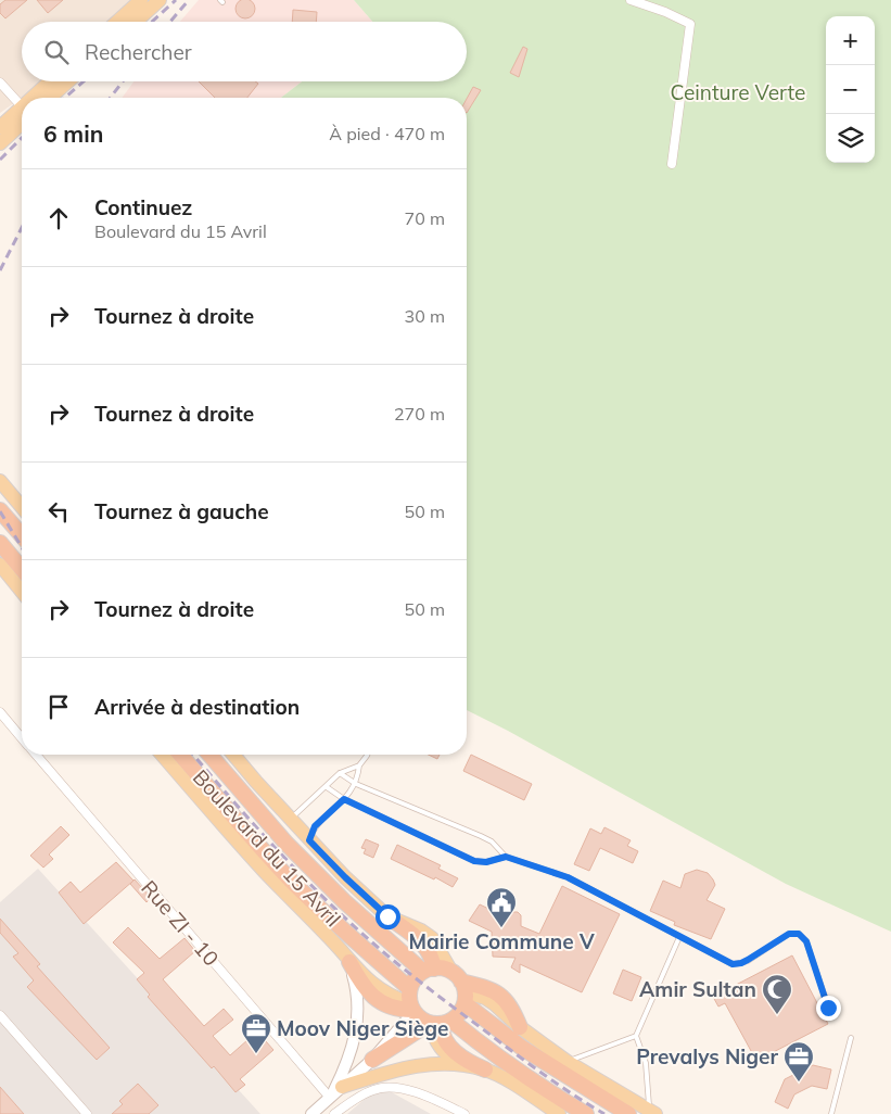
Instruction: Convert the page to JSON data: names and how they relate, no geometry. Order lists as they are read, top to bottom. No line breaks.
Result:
{"streets":{"highway":["Boulevard du 15 Avril"],"street":["Rue ZI - 10"]},"parks":["Ceinture Verte"],"places":{"public building":["Mairie Commune V"],"mosque":["Amir Sultan"],"office":["Moov Niger Siège","Prevalys Niger"]},"page":{"map_buttons":["+","−"],"search":"Rechercher","heading":["6 min","À pied · 470 m"],"list":[["Continuez","Boulevard du 15 Avril","70 m"],["Tournez à droite","30 m"],["Tournez à droite","270 m"],["Tournez à gauche","50 m"],["Tournez à droite","50 m"],"Arrivée à destination"]}}
